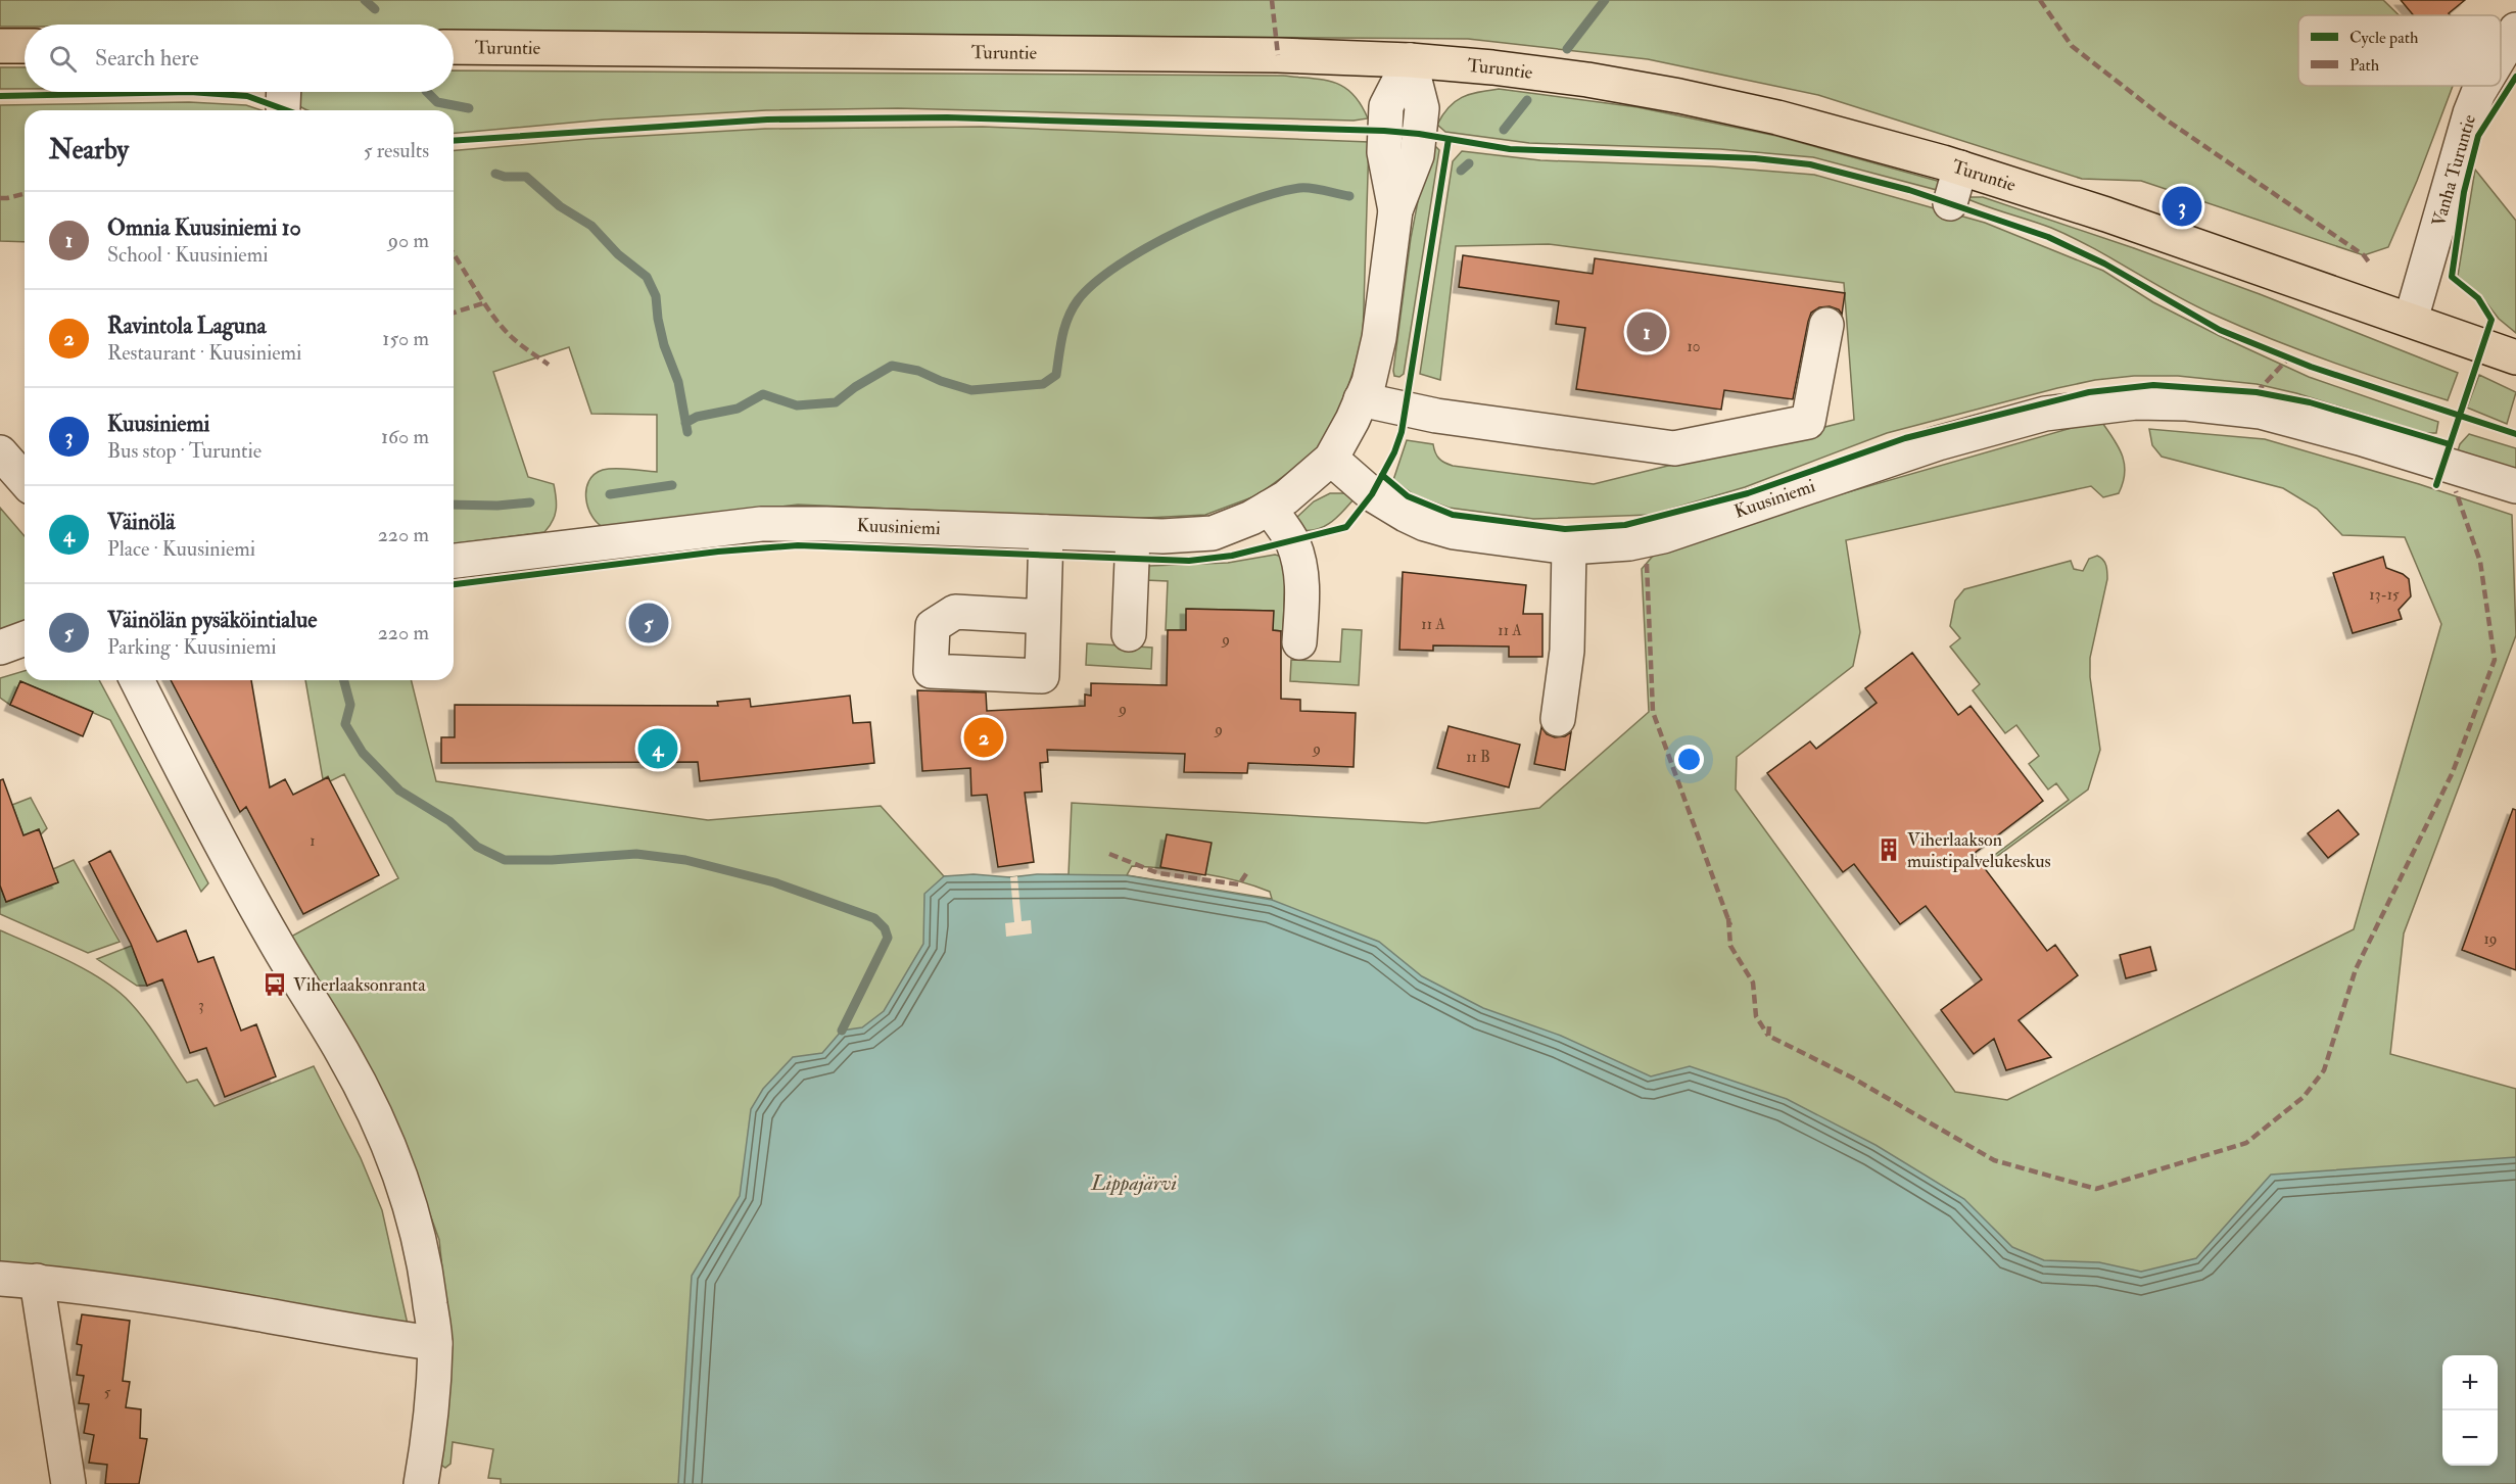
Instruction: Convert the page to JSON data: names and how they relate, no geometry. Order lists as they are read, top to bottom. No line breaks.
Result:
{"streets":{"main road":["Turuntie"],"street":["Vanha Turuntie","Kuusiniemi"]},"crossings":[["Turuntie","Vanha Turuntie"],["Turuntie","Kuusiniemi"]],"water":["Lippajärvi"],"places":{"building":["Viherlaakson muistipalvelukeskus"],"bus stop":["Viherlaaksonranta"]},"house_numbers":["10","13-15","11 A","11 A","9","9","9","9","11 B","1","19","3","5"],"legend":["Cycle path","Path"],"page":{"search":"Search here","heading":["Nearby","5 results"],"pins":["3","1","5","2","4"],"list":[{"mark":"1","name":"Omnia Kuusiniemi 10","note":"School · Kuusiniemi","value":"90 m"},{"mark":"2","name":"Ravintola Laguna","note":"Restaurant · Kuusiniemi","value":"150 m"},{"mark":"3","name":"Kuusiniemi","note":"Bus stop · Turuntie","value":"160 m"},{"mark":"4","name":"Väinölä","note":"Place · Kuusiniemi","value":"220 m"},{"mark":"5","name":"Väinölän pysäköintialue","note":"Parking · Kuusiniemi","value":"220 m"}],"map_buttons":["+","−"]}}
